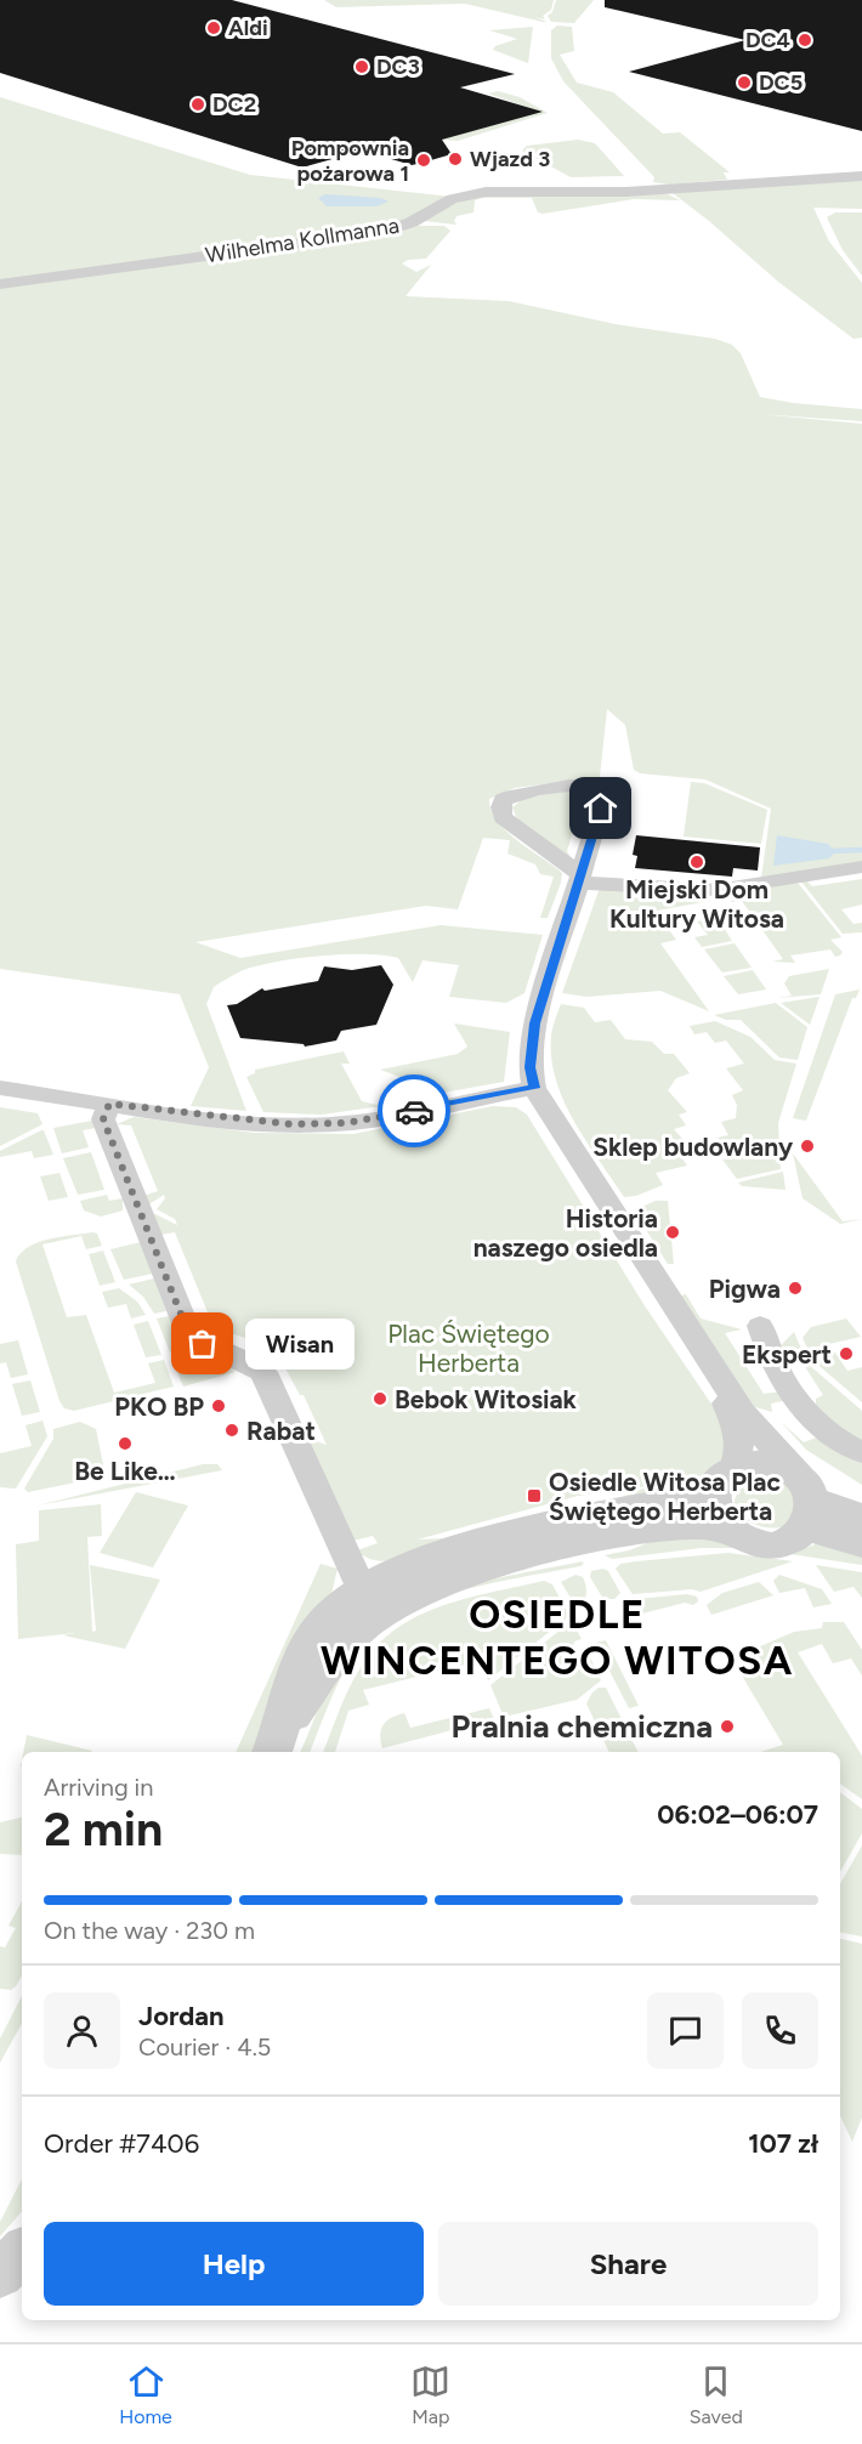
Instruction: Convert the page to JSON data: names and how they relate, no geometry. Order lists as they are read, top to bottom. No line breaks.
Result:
{"streets":{"street":["Wilhelma Kollmanna"]},"districts":["OSIEDLE WINCENTEGO WITOSA"],"parks":["Plac Świętego Herberta"],"places":{"other":["Aldi","DC4","DC3","DC5","DC2","Wjazd 3","Pompownia pożarowa 1","Miejski Dom Kultury Witosa","Sklep budowlany","Historia naszego osiedla","Pigwa","Wisan","Ekspert","Bebok Witosiak","PKO BP","Rabat","Be Like…","Pralnia chemiczna"],"transit":["Osiedle Witosa Plac Świętego Herberta"]},"page":{"bubble":"Wisan","heading":["2 min","Arriving in","06:02–06:07"],"panel":["Jordan","Courier · 4.5","Order #7406","107 zł"],"bar":"On the way · 230 m","buttons":["Help","Share"],"tabs":["Home","Map","Saved"]}}
